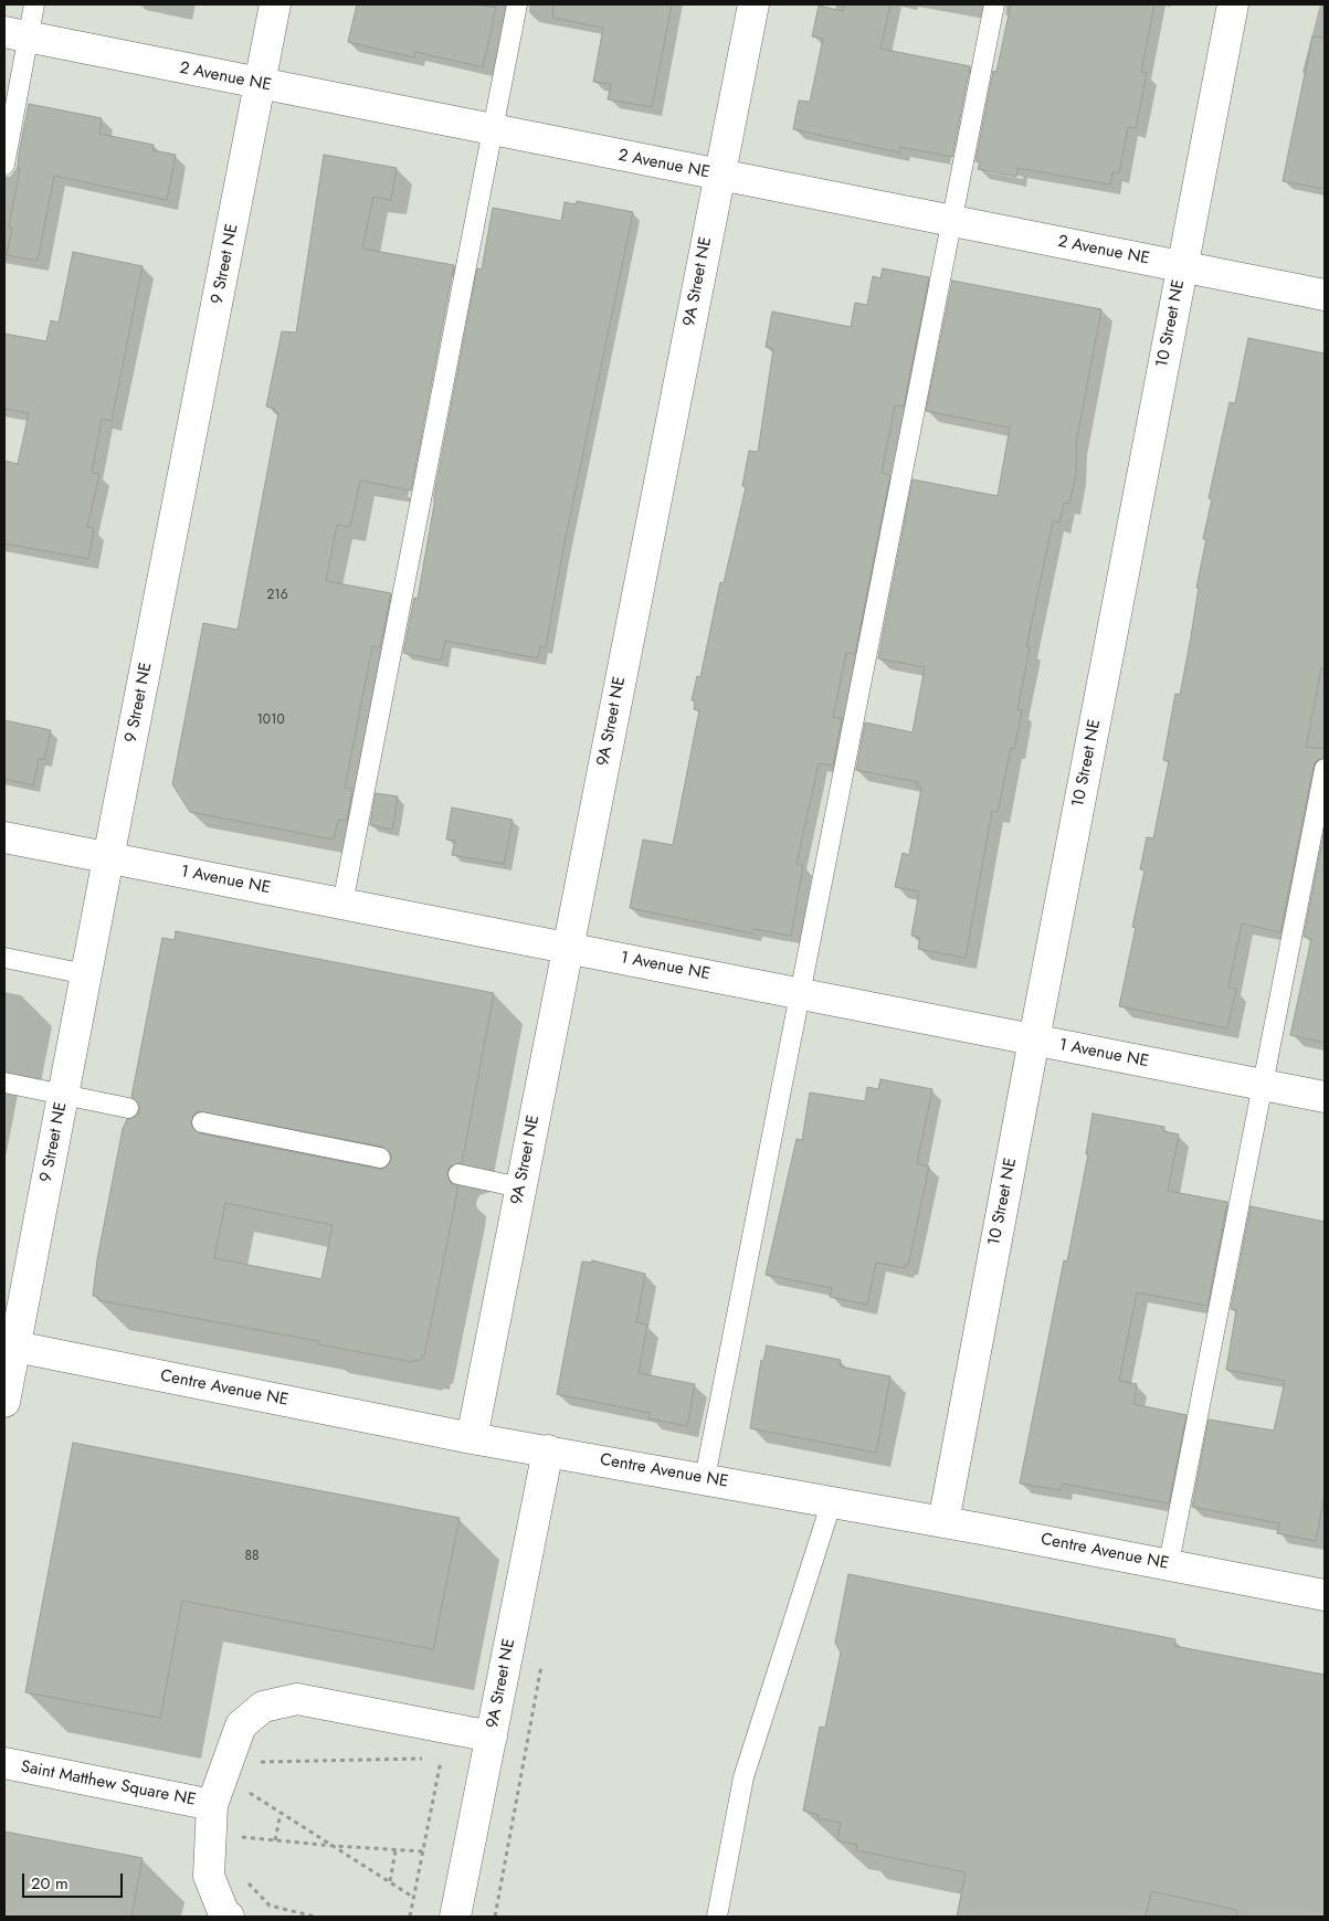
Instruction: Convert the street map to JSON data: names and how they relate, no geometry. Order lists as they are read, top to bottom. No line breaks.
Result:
{"streets":{"street":["2 Avenue NE","9 Street NE","9A Street NE","10 Street NE","1 Avenue NE","Centre Avenue NE","Saint Matthew Square NE"]},"crossings":[["2 Avenue NE","9 Street NE"],["2 Avenue NE","9A Street NE"],["2 Avenue NE","10 Street NE"],["9 Street NE","1 Avenue NE"],["9 Street NE","Centre Avenue NE"],["9A Street NE","1 Avenue NE"],["9A Street NE","Centre Avenue NE"],["9A Street NE","Saint Matthew Square NE"],["10 Street NE","1 Avenue NE"],["10 Street NE","Centre Avenue NE"]],"house_numbers":["216","1010","88"],"scale_bar":"20 m"}
